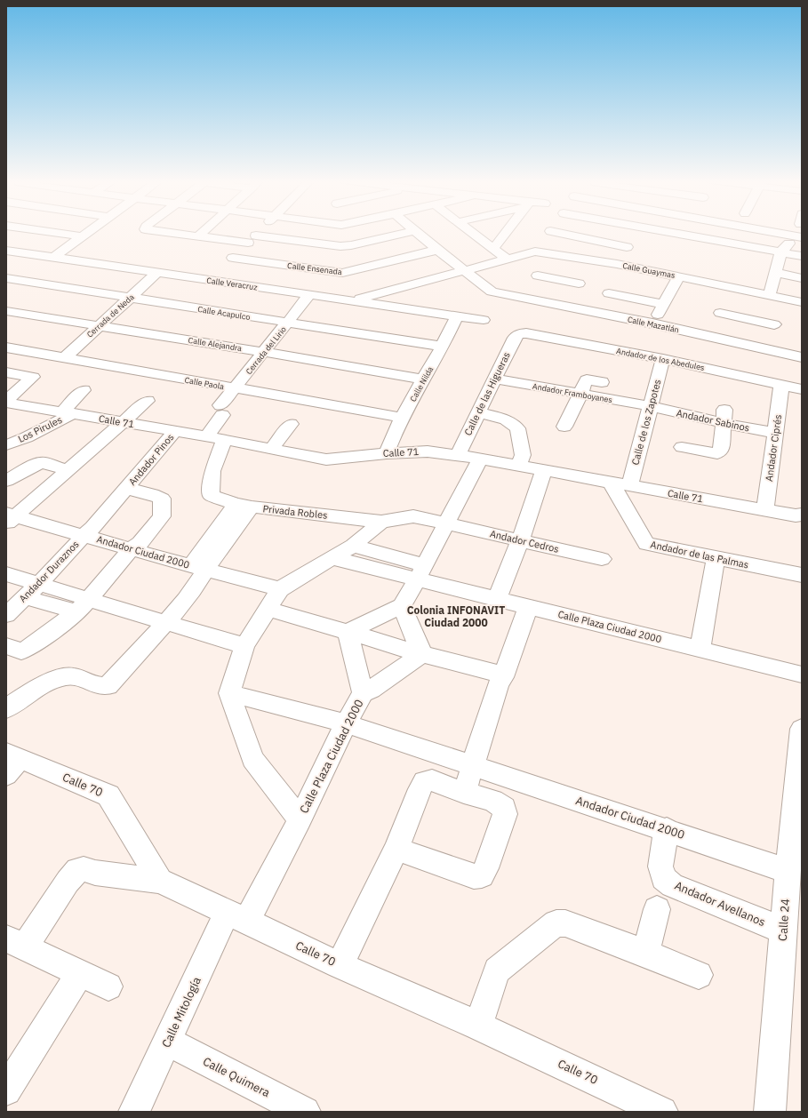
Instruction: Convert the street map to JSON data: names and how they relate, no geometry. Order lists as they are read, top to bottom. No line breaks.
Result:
{"streets":{"street":["Calle Ensenada","Calle Guaymas","Calle Veracruz","Calle Acapulco","Cerrada de Neda","Calle Mazatlán","Calle Alejandra","Cerrada del Lirio","Andador de los Abedules","Calle Paola","Calle Nilda","Andador Framboyanes","Calle de las Higueras","Andador Sabinos","Calle 71","Calle de los Zapotes","Los Pirules","Andador Ciprés","Andador Pinos","Privada Robles","Andador Cedros","Andador Ciudad 2000","Andador de las Palmas","Andador Duraznos","Calle Plaza Ciudad 2000","Calle 70","Andador Avellanos","Calle 24","Calle Mitología","Calle Quimera"]},"crossings":[["Calle Ensenada","Calle Mazatlán"],["Calle Guaymas","Calle Veracruz"],["Calle Guaymas","Calle Mazatlán"],["Calle Veracruz","Cerrada de Neda"],["Calle Veracruz","Cerrada del Lirio"],["Calle Veracruz","Calle Nilda"],["Calle Acapulco","Cerrada de Neda"],["Calle Acapulco","Cerrada del Lirio"],["Calle Acapulco","Calle Nilda"],["Cerrada de Neda","Calle Alejandra"],["Cerrada de Neda","Calle Paola"],["Calle Alejandra","Cerrada del Lirio"],["Calle Alejandra","Calle Nilda"],["Cerrada del Lirio","Calle Paola"],["Cerrada del Lirio","Calle 71"],["Andador de los Abedules","Calle de las Higueras"],["Andador de los Abedules","Calle de los Zapotes"],["Andador de los Abedules","Andador Ciprés"],["Calle Paola","Calle Nilda"],["Calle Nilda","Calle 71"],["Andador Framboyanes","Calle de las Higueras"],["Andador Framboyanes","Andador Sabinos"],["Andador Framboyanes","Calle de los Zapotes"],["Calle de las Higueras","Calle 71"],["Andador Sabinos","Calle de los Zapotes"],["Andador Sabinos","Andador Ciprés"],["Calle 71","Calle de los Zapotes"],["Calle 71","Los Pirules"],["Calle 71","Andador Ciprés"],["Calle 71","Andador Pinos"],["Calle 71","Privada Robles"],["Calle 71","Andador de las Palmas"],["Andador Pinos","Andador Ciudad 2000"],["Andador Pinos","Andador Duraznos"],["Privada Robles","Andador Cedros"],["Andador Ciudad 2000","Andador Duraznos"],["Andador Ciudad 2000","Calle Plaza Ciudad 2000"],["Andador Ciudad 2000","Andador Avellanos"],["Andador Ciudad 2000","Calle 24"],["Calle Plaza Ciudad 2000","Calle 70"],["Calle Plaza Ciudad 2000","Calle Mitología"],["Calle 70","Calle Mitología"],["Andador Avellanos","Calle 24"],["Calle Mitología","Calle Quimera"]],"districts":["Colonia INFONAVIT Ciudad 2000"]}
